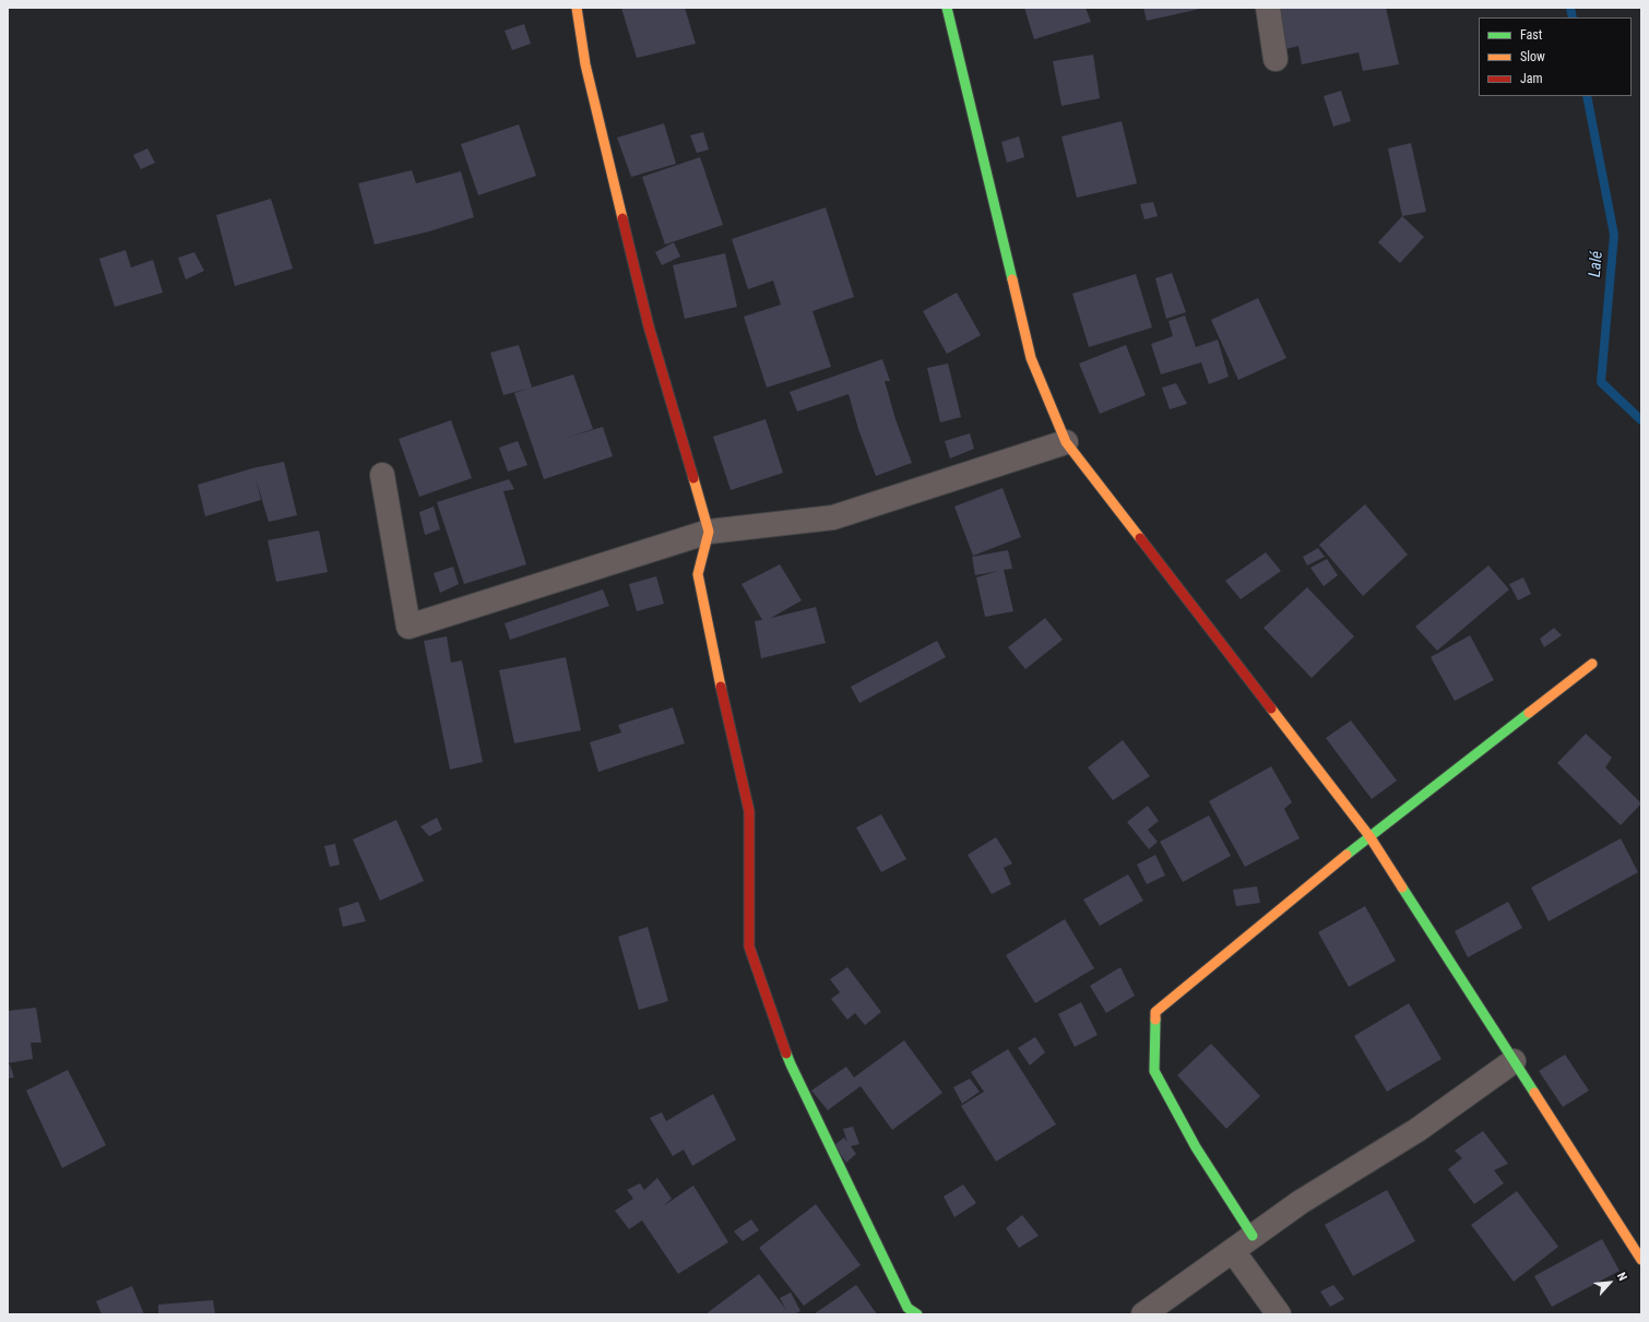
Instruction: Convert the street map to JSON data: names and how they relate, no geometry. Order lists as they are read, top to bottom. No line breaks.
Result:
{"water":["Lalé"],"legend":["Fast","Slow","Jam"],"north":"top right"}
